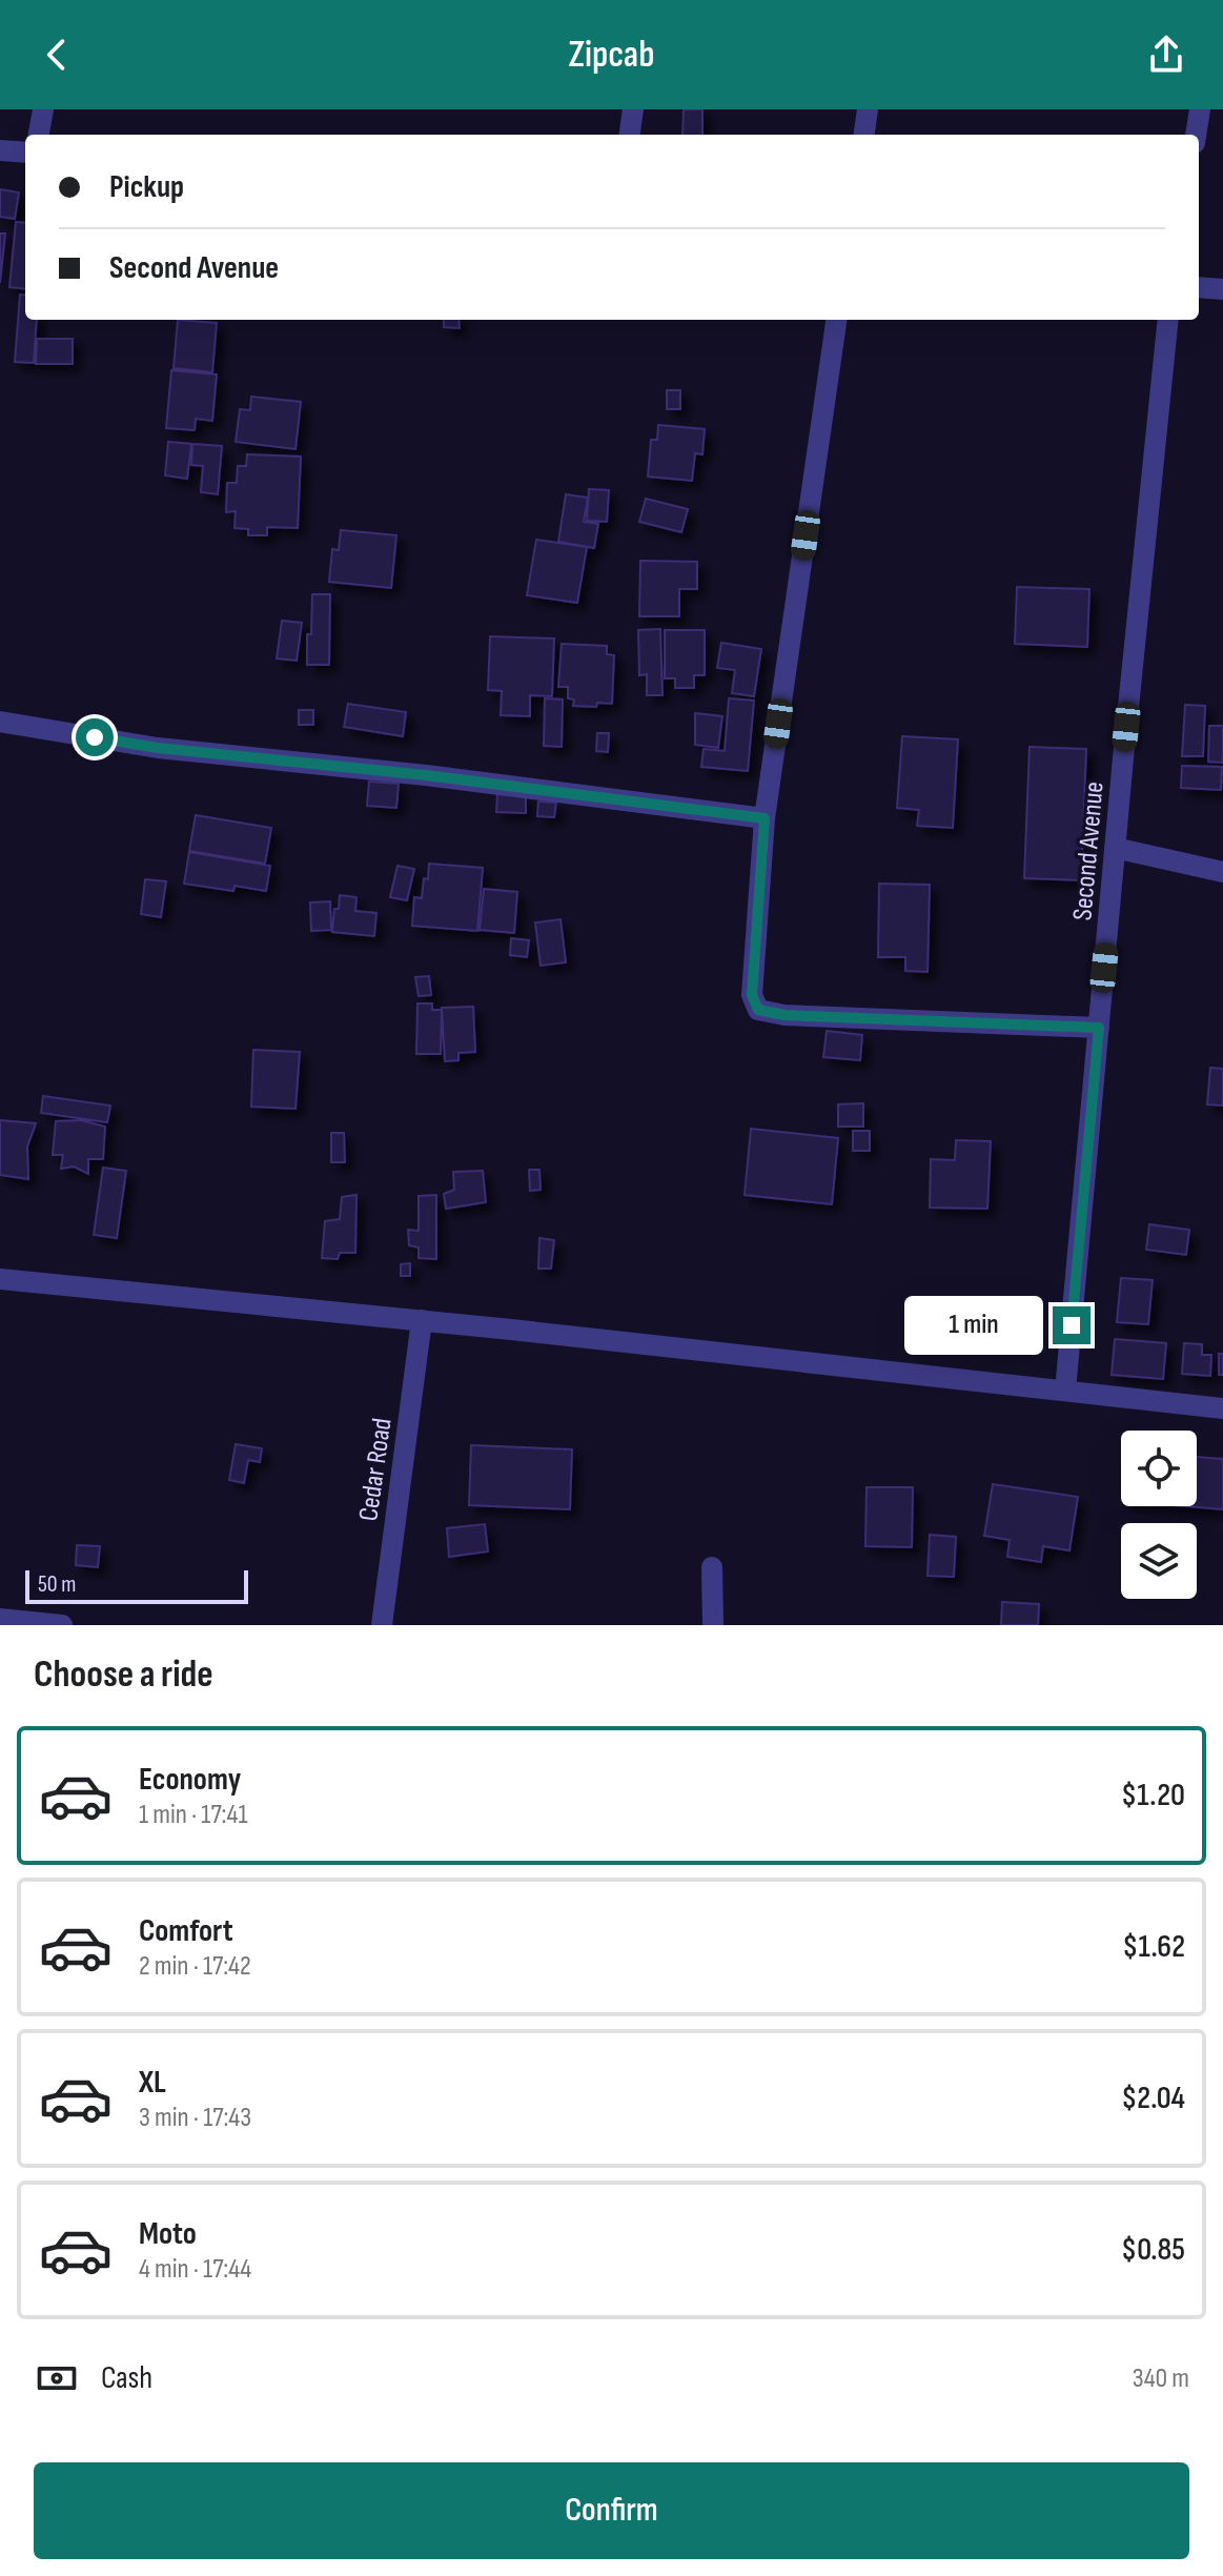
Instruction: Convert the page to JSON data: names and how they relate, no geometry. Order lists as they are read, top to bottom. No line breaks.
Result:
{"streets":{"street":["Second Avenue","Cedar Road"]},"scale_bar":"50 m","page":{"header":"Zipcab","banner":["Pickup","Second Avenue"],"bubble":"1 min","scale":"50 m","heading":"Choose a ride","list":[{"name":"Economy","note":"1 min · 17:41","value":"$1.20"},{"name":"Comfort","note":"2 min · 17:42","value":"$1.62"},{"name":"XL","note":"3 min · 17:43","value":"$2.04"},{"name":"Moto","note":"4 min · 17:44","value":"$0.85"}],"pay":["Cash","340 m"],"buttons":"Confirm"}}
